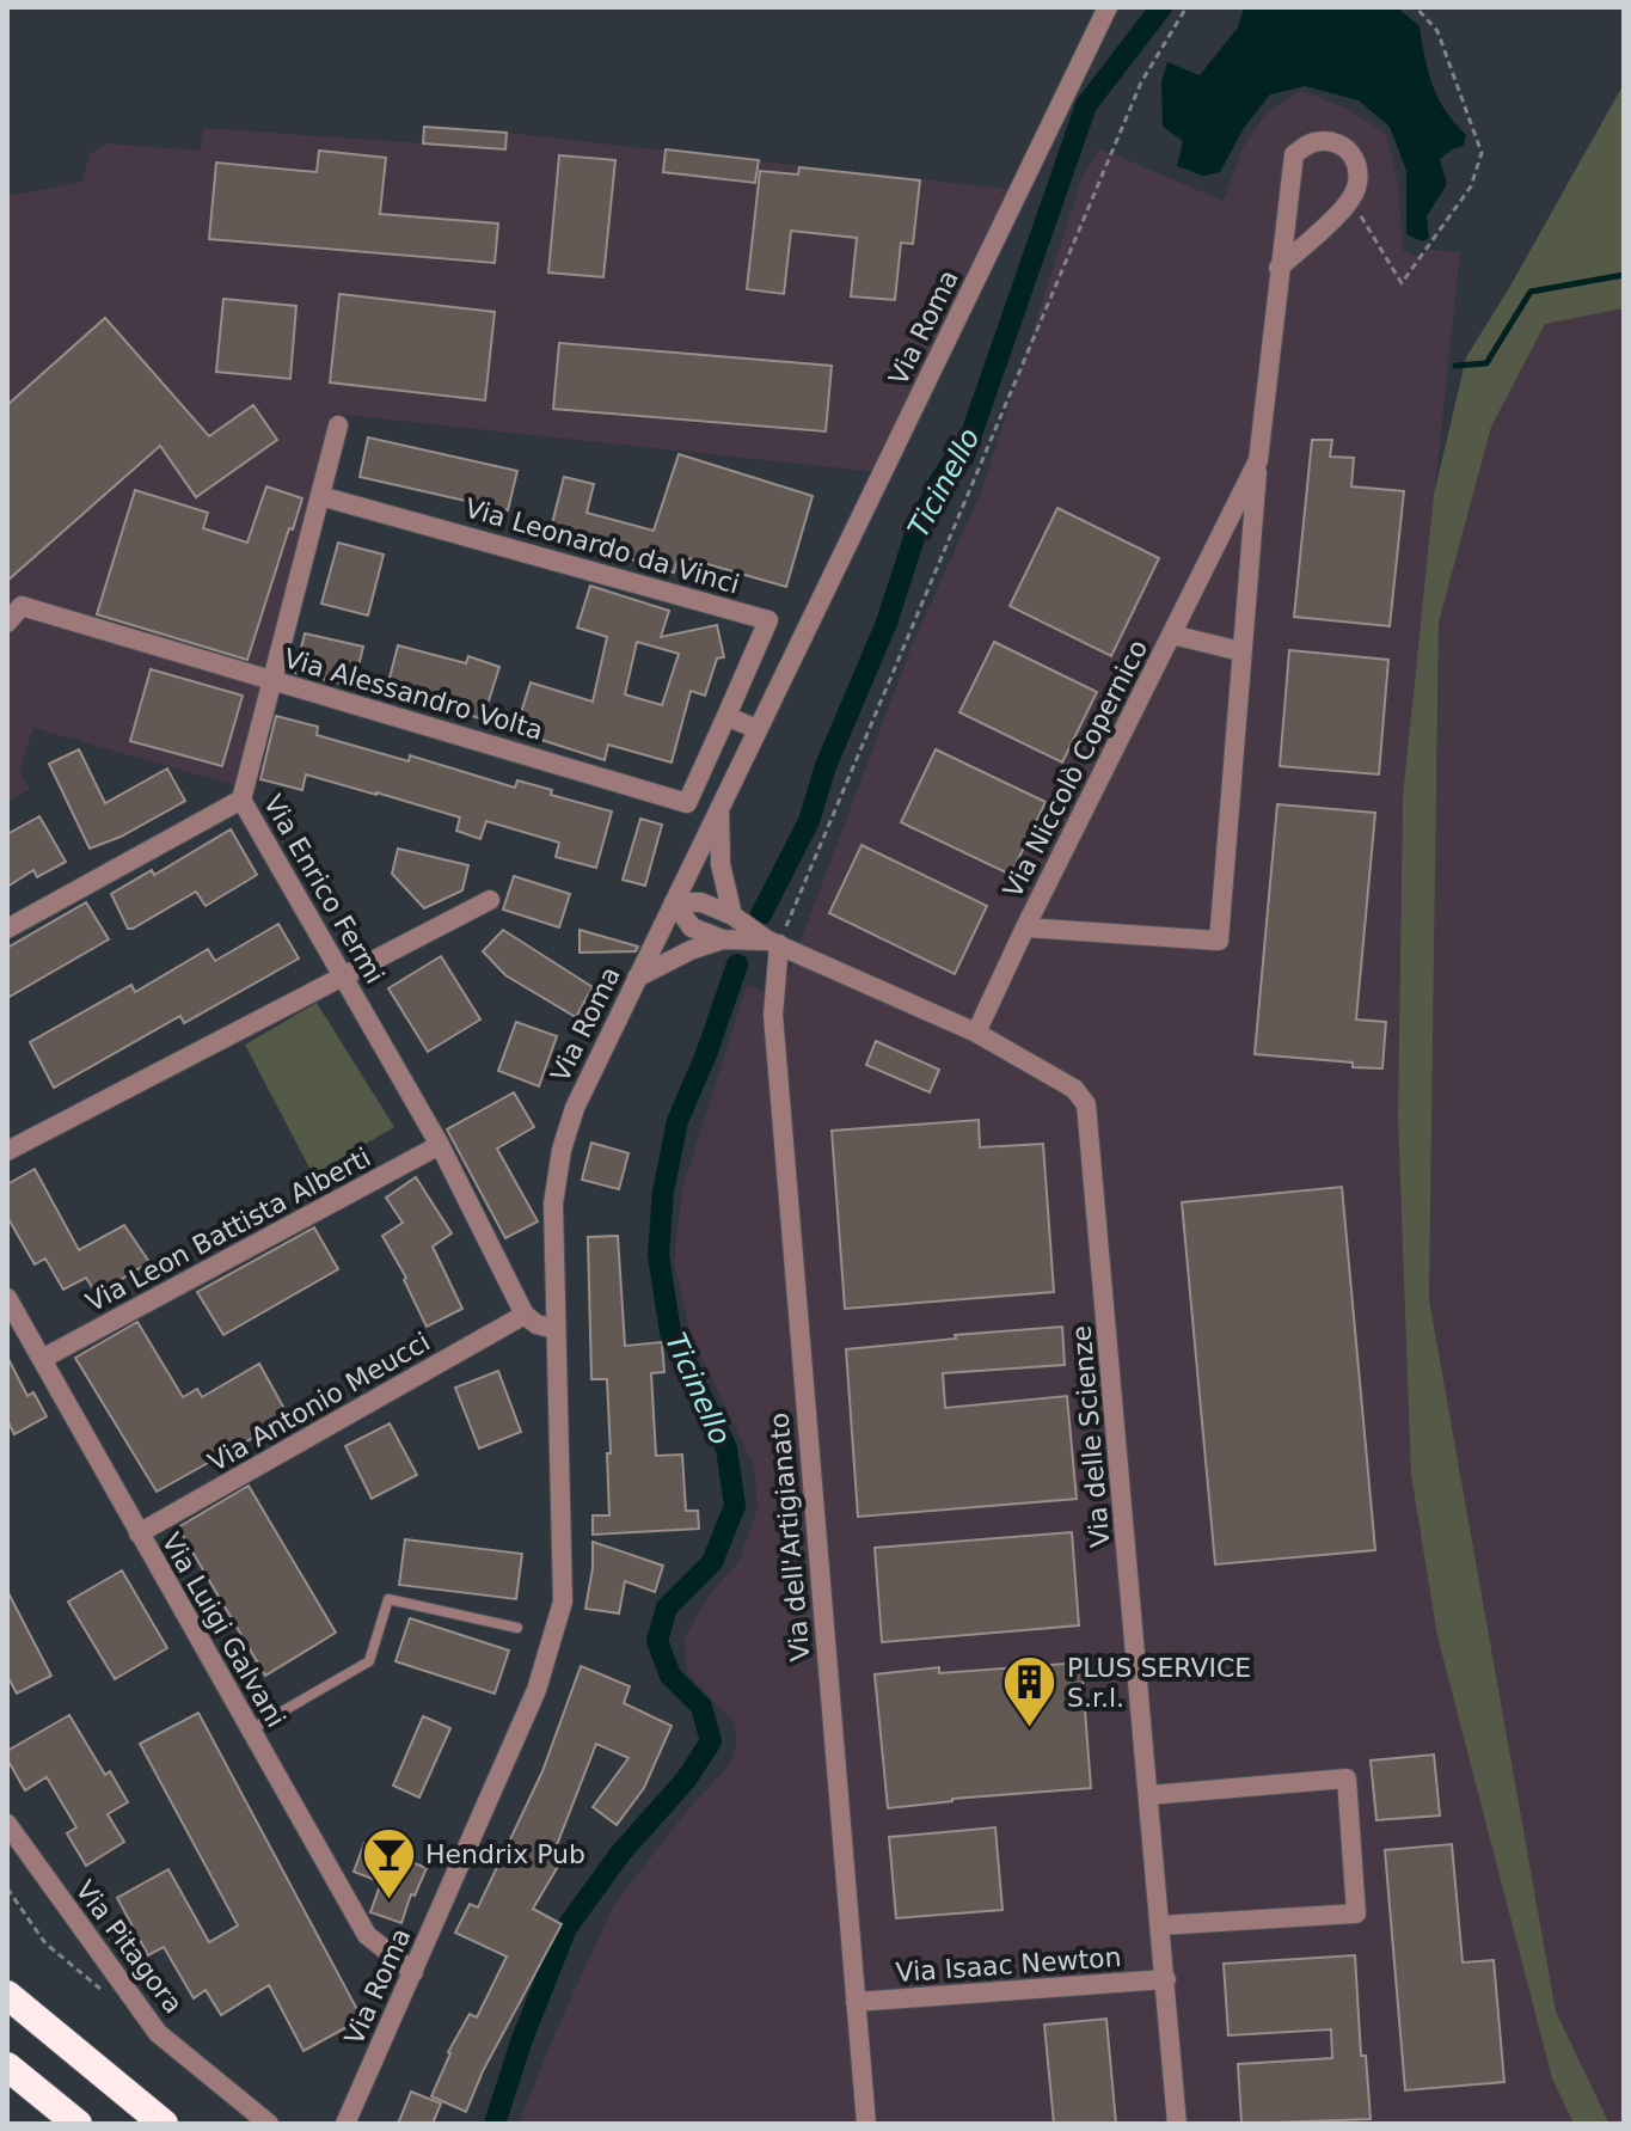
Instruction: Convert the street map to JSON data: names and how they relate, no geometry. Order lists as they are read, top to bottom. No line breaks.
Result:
{"streets":{"street":["Via Roma","Via Leonardo da Vinci","Via Alessandro Volta","Via Niccolò Copernico","Via Enrico Fermi","Via Leon Battista Alberti","Via Antonio Meucci","Via delle Scienze","Via dell'Artigianato","Via Luigi Galvani","Via Pitagora","Via Isaac Newton"]},"crossings":[["Via Roma","Via delle Scienze"],["Via Roma","Via Luigi Galvani"],["Via Leonardo da Vinci","Via Alessandro Volta"],["Via Leonardo da Vinci","Via Enrico Fermi"],["Via Alessandro Volta","Via Enrico Fermi"],["Via Niccolò Copernico","Via delle Scienze"],["Via Enrico Fermi","Via Leon Battista Alberti"],["Via Enrico Fermi","Via Antonio Meucci"],["Via Leon Battista Alberti","Via Luigi Galvani"],["Via Antonio Meucci","Via Luigi Galvani"],["Via delle Scienze","Via dell'Artigianato"],["Via delle Scienze","Via Isaac Newton"],["Via dell'Artigianato","Via Isaac Newton"]],"water":["Ticinello"],"places":{"building":["PLUS SERVICE S.r.l."],"bar":["Hendrix Pub"]}}
